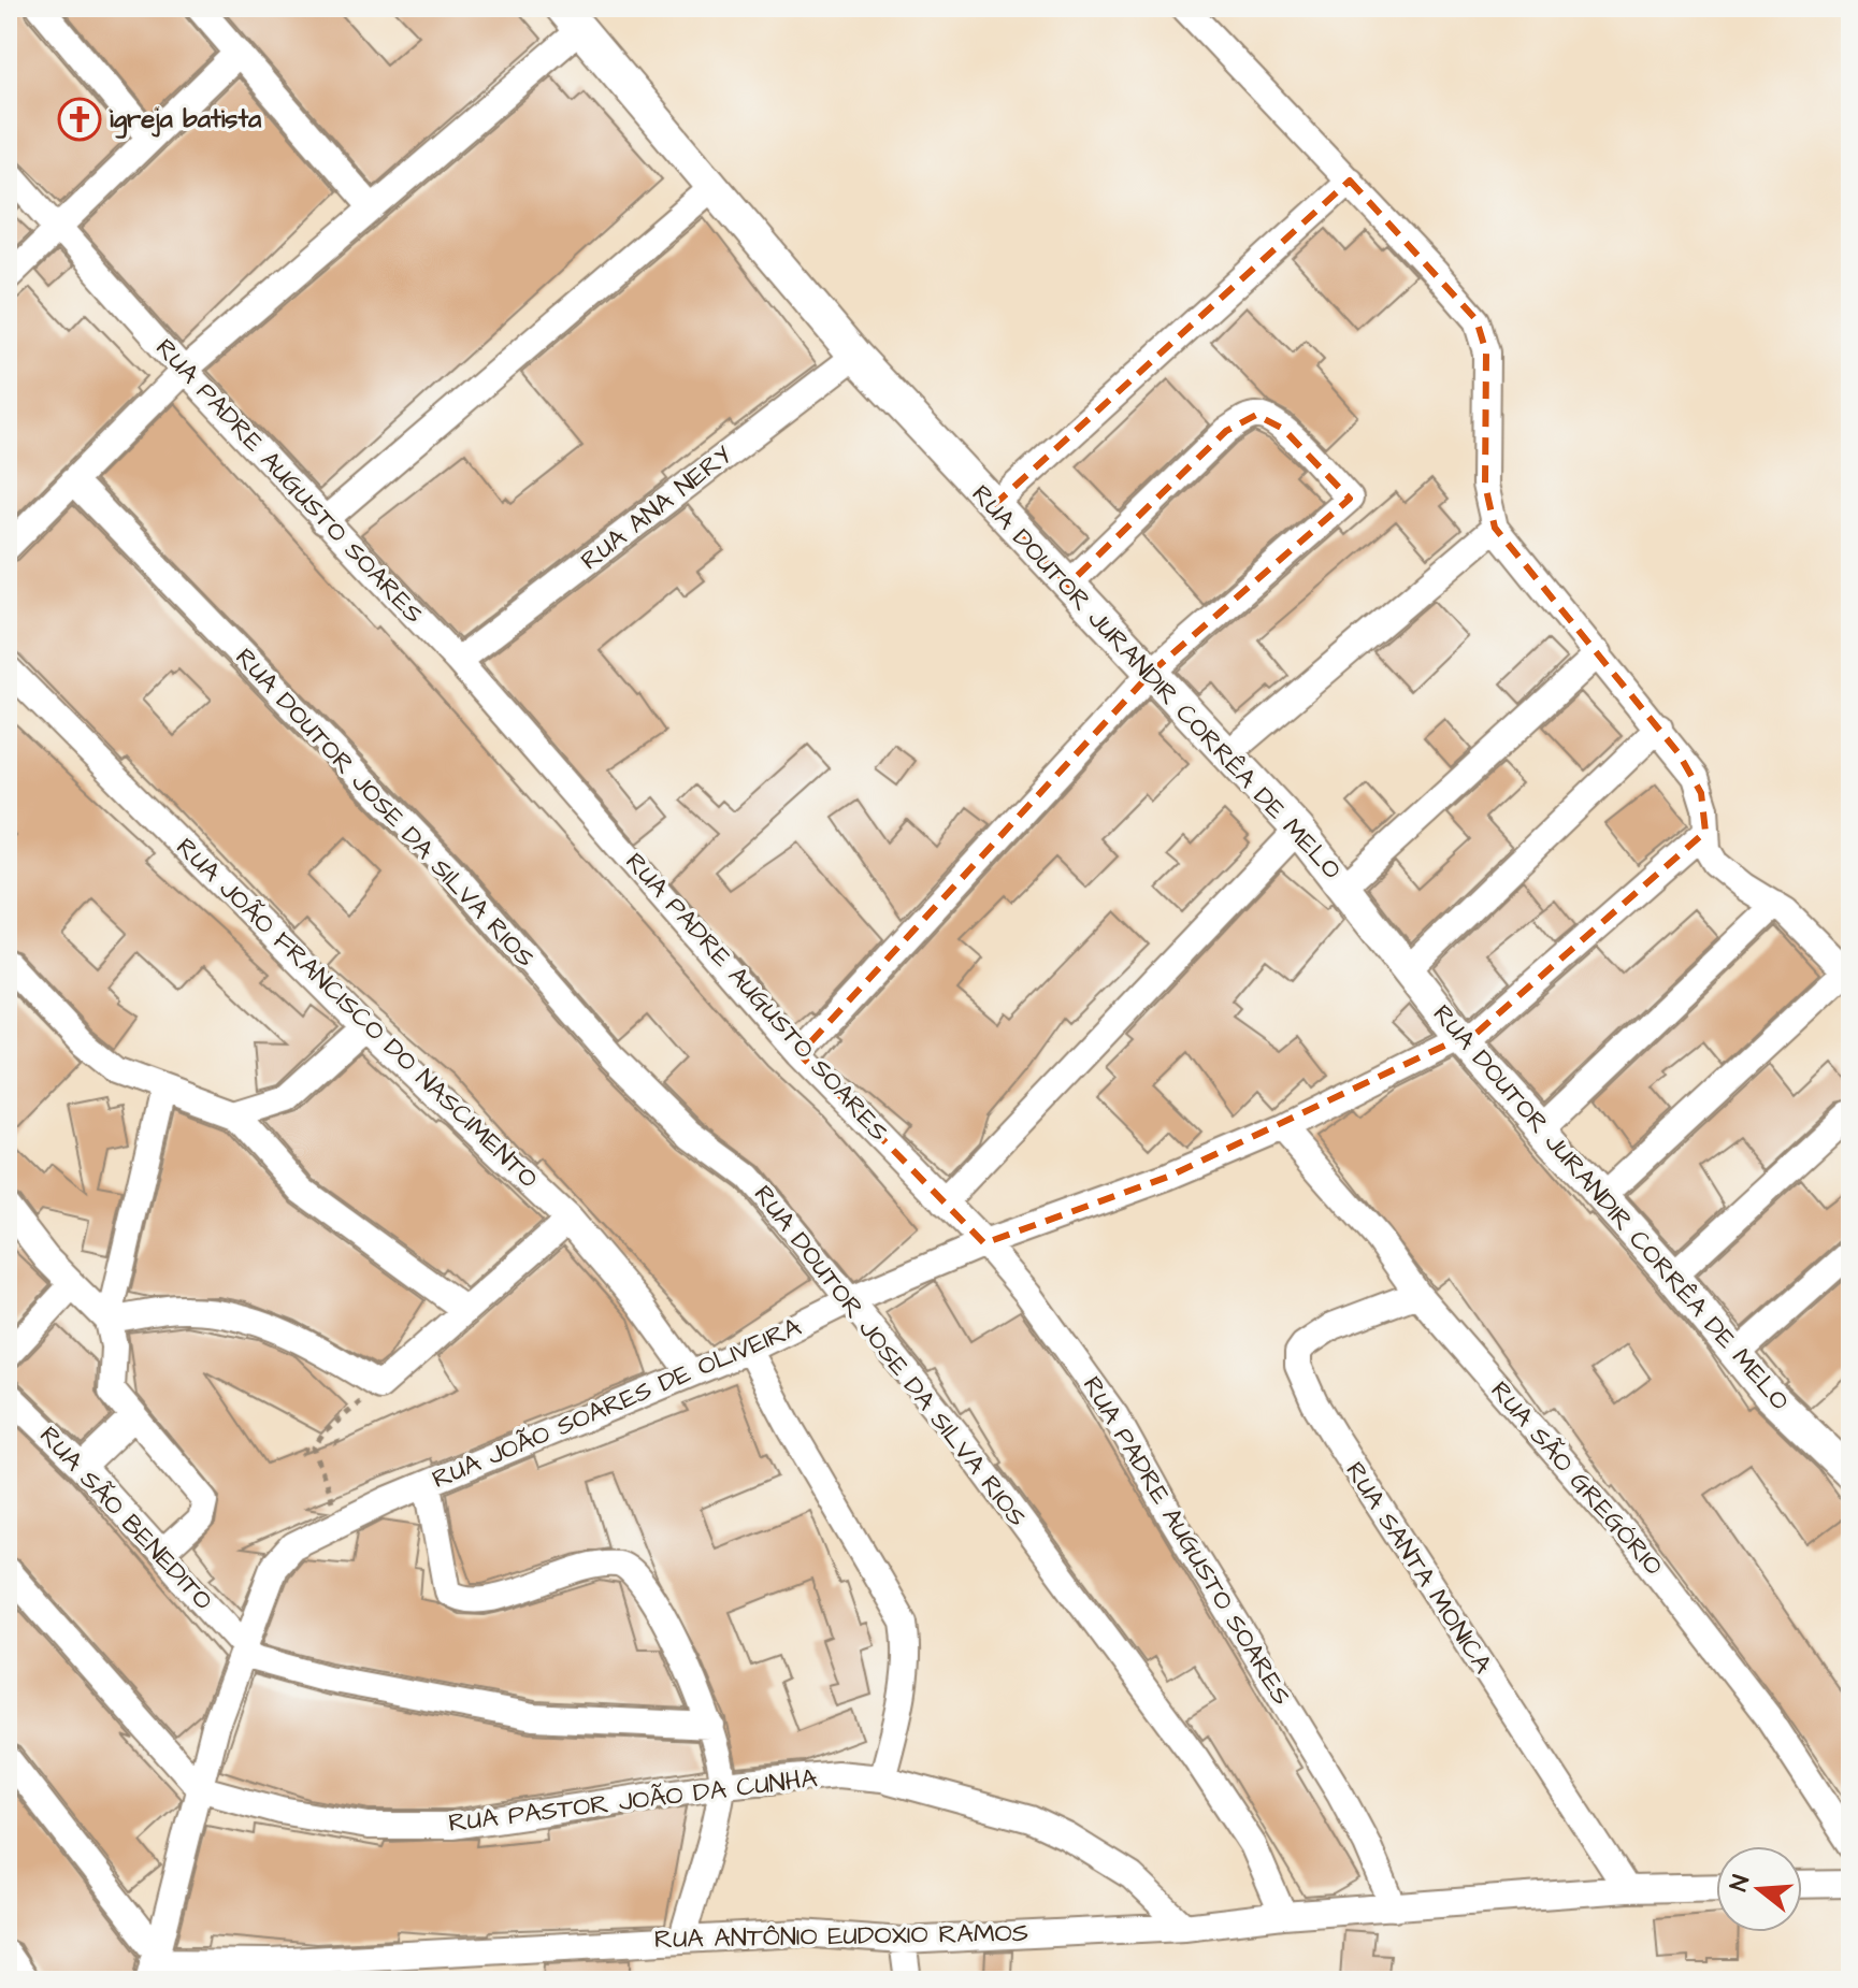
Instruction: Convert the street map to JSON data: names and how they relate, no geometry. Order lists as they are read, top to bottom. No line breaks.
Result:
{"streets":{"street":["RUA PADRE AUGUSTO SOARES","RUA ANA NERY","RUA DOUTOR JURANDIR CORRÊA DE MELO","RUA DOUTOR JOSE DA SILVA RIOS","RUA JOÃO FRANCISCO DO NASCIMENTO","RUA JOÃO SOARES DE OLIVEIRA","RUA SÃO GREGÓRIO","RUA SÃO BENEDITO","RUA SANTA MONICA","RUA PASTOR JOÃO DA CUNHA","RUA ANTÔNIO EUDOXIO RAMOS"]},"crossings":[["RUA PADRE AUGUSTO SOARES","RUA ANA NERY"],["RUA PADRE AUGUSTO SOARES","RUA JOÃO SOARES DE OLIVEIRA"],["RUA PADRE AUGUSTO SOARES","RUA ANTÔNIO EUDOXIO RAMOS"],["RUA ANA NERY","RUA DOUTOR JURANDIR CORRÊA DE MELO"],["RUA DOUTOR JURANDIR CORRÊA DE MELO","RUA JOÃO SOARES DE OLIVEIRA"],["RUA DOUTOR JOSE DA SILVA RIOS","RUA JOÃO SOARES DE OLIVEIRA"],["RUA DOUTOR JOSE DA SILVA RIOS","RUA ANTÔNIO EUDOXIO RAMOS"],["RUA JOÃO FRANCISCO DO NASCIMENTO","RUA JOÃO SOARES DE OLIVEIRA"],["RUA JOÃO SOARES DE OLIVEIRA","RUA SÃO GREGÓRIO"],["RUA JOÃO SOARES DE OLIVEIRA","RUA SÃO BENEDITO"],["RUA JOÃO SOARES DE OLIVEIRA","RUA PASTOR JOÃO DA CUNHA"],["RUA JOÃO SOARES DE OLIVEIRA","RUA ANTÔNIO EUDOXIO RAMOS"],["RUA SÃO GREGÓRIO","RUA SANTA MONICA"],["RUA SANTA MONICA","RUA ANTÔNIO EUDOXIO RAMOS"],["RUA PASTOR JOÃO DA CUNHA","RUA ANTÔNIO EUDOXIO RAMOS"]],"places":{"church":["igreja batista"]},"north":"left"}
